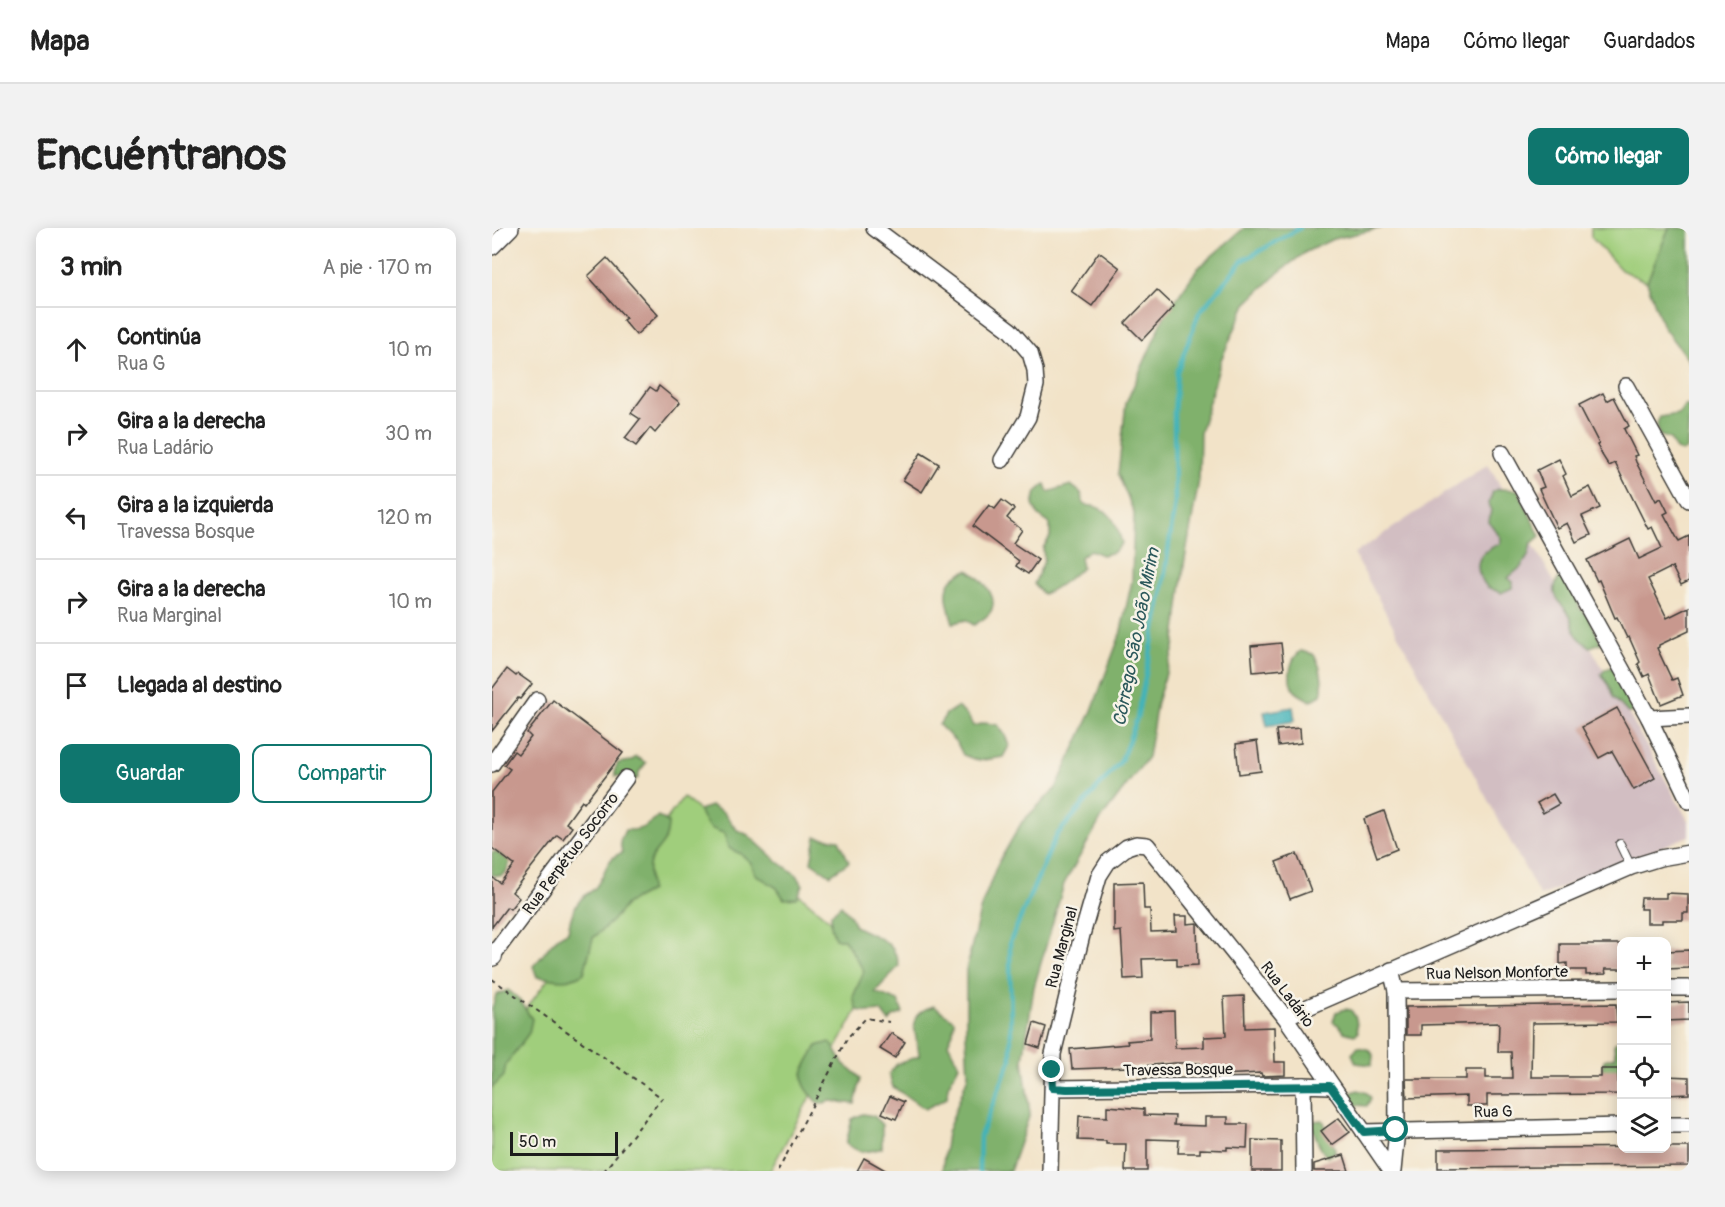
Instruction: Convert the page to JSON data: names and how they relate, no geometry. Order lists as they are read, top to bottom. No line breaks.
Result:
{"streets":{"street":["Rua Perpétuo Socorro","Rua Marginal","Rua Nelson Monforte","Rua Ladário","Travessa Bosque","Rua G"]},"crossings":[["Rua Marginal","Rua Ladário"],["Rua Marginal","Travessa Bosque"],["Rua Ladário","Travessa Bosque"],["Rua Ladário","Rua G"]],"water":["Córrego São João Mirim"],"scale_bar":"50 m","page":{"header":"Mapa","nav":["Mapa","Cómo llegar","Guardados"],"buttons":["Cómo llegar",["Guardar","Compartir"]],"title":"Encuéntranos","heading":["3 min","A pie · 170 m"],"list":[["Continúa","Rua G","10 m"],["Gira a la derecha","Rua Ladário","30 m"],["Gira a la izquierda","Travessa Bosque","120 m"],["Gira a la derecha","Rua Marginal","10 m"],"Llegada al destino"],"map_buttons":["+","−"],"scale":"50 m"}}
